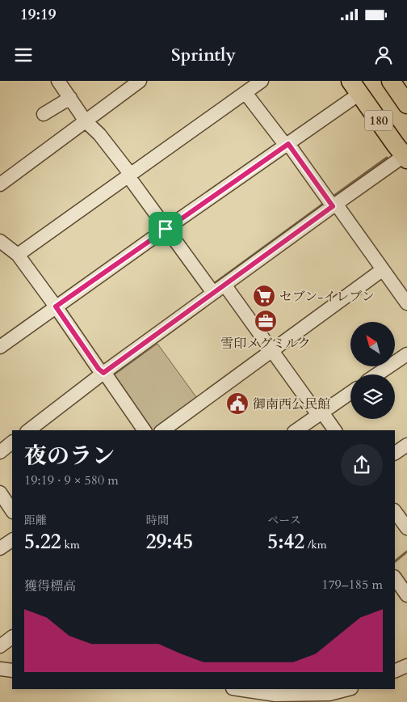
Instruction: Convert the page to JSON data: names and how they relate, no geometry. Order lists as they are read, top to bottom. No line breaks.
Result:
{"streets":{"highway":["180"]},"places":{"supermarket":["セブン-イレブン"],"office":["雪印メグミルク"],"public building":["御南西公民館"]},"north":"top left","page":{"status":"19:19","header":"Sprintly","heading":["夜のラン","19:19 · 9 × 580 m"],"stats":[["距離","5.22 km"],["時間","29:45"],["ペース","5:42 /km"]],"chart":["獲得標高","179–185 m"]}}
